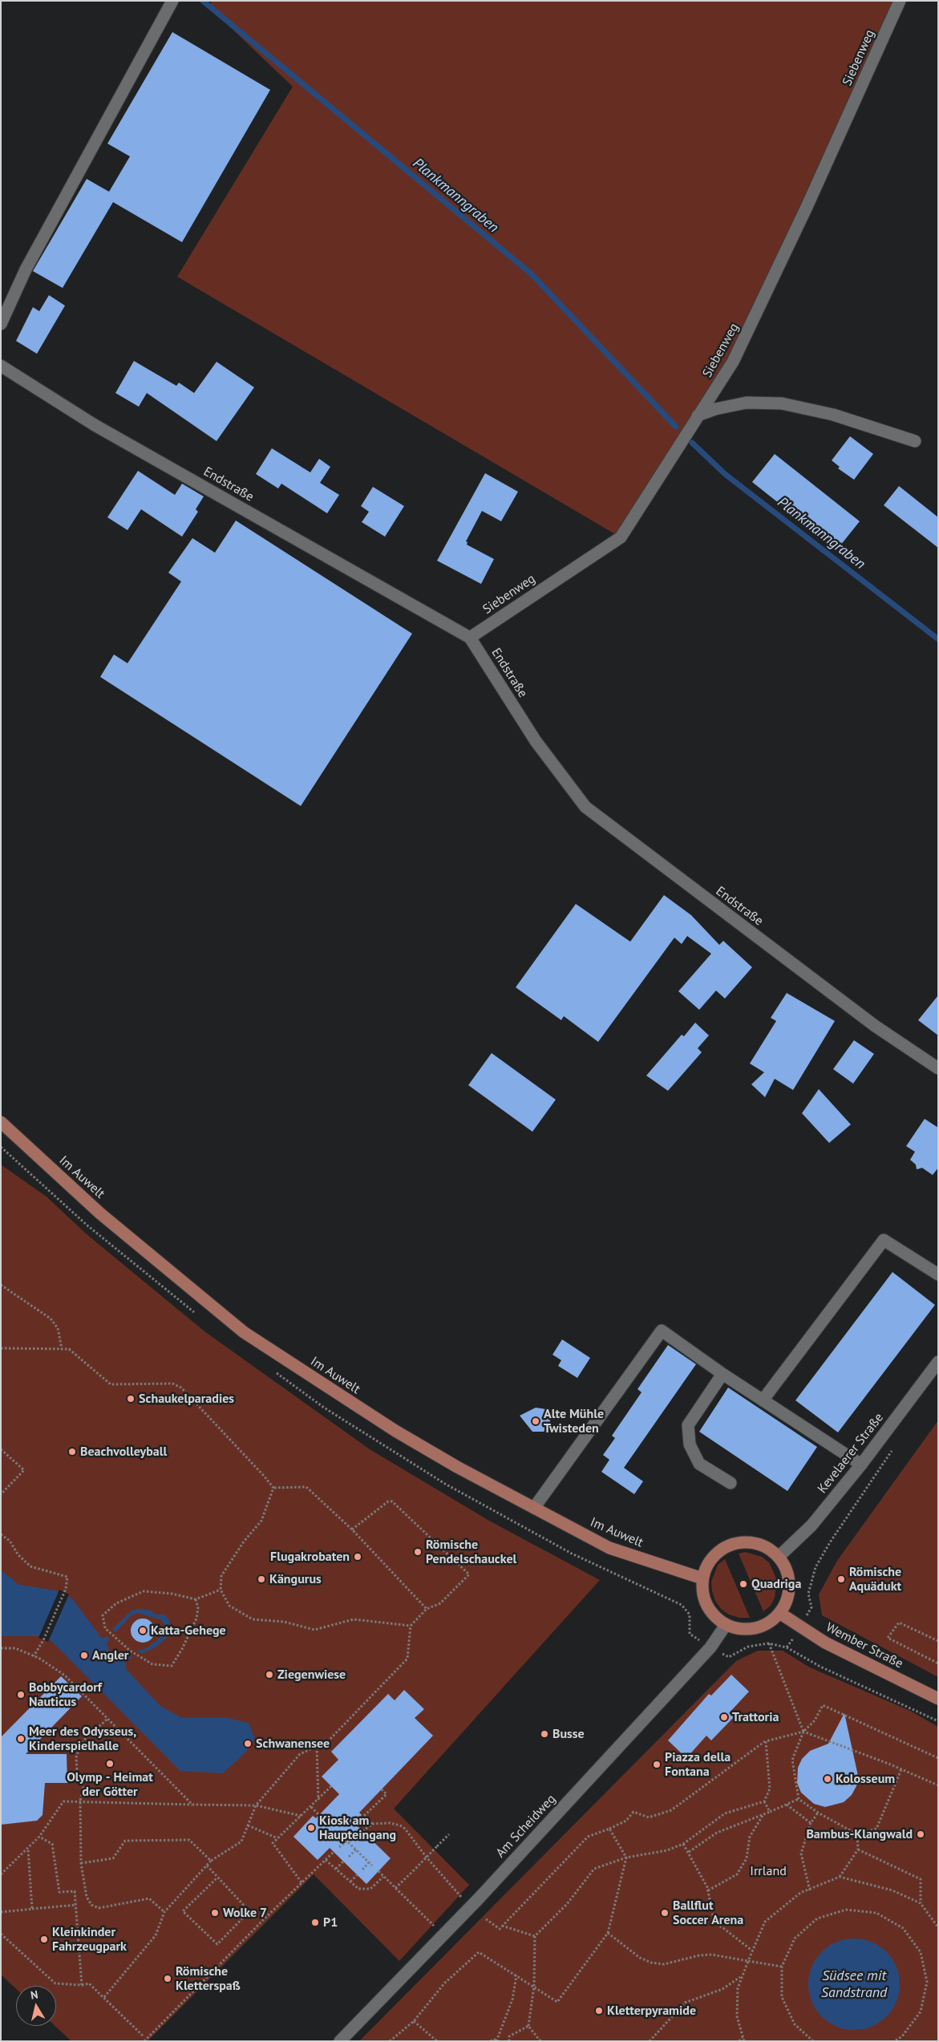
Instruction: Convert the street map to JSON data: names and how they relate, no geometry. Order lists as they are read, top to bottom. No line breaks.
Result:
{"streets":{"main road":["Im Auwelt","Wember Straße"],"street":["Siebenweg","Endstraße","Kevelaerer Straße","Am Scheidweg"]},"crossings":[["Siebenweg","Endstraße"],["Im Auwelt","Kevelaerer Straße"],["Im Auwelt","Wember Straße"],["Im Auwelt","Am Scheidweg"],["Kevelaerer Straße","Wember Straße"],["Kevelaerer Straße","Am Scheidweg"],["Wember Straße","Am Scheidweg"]],"water":["Plankmanngraben","Südsee mit Sandstrand"],"parks":["Irrland"],"places":["Schaukelparadies","Alte Mühle Twisteden","Beachvolleyball","Römische Pendelschauckel","Flugakrobaten","Kängurus","Römische Aquädukt","Quadriga","Katta-Gehege","Angler","Ziegenwiese","Bobbycardorf Nauticus","Trattoria","Busse","Meer des Odysseus, Kinderspielhalle","Schwanensee","Olymp - Heimat der Götter","Piazza della Fontana","Kolosseum","Kiosk am Haupteingang","Bambus-Klangwald","Wolke 7","Ballflut Soccer Arena","P1","Kleinkinder Fahrzeugpark","Römische Kletterspaß","Kletterpyramide"],"north":"top"}
